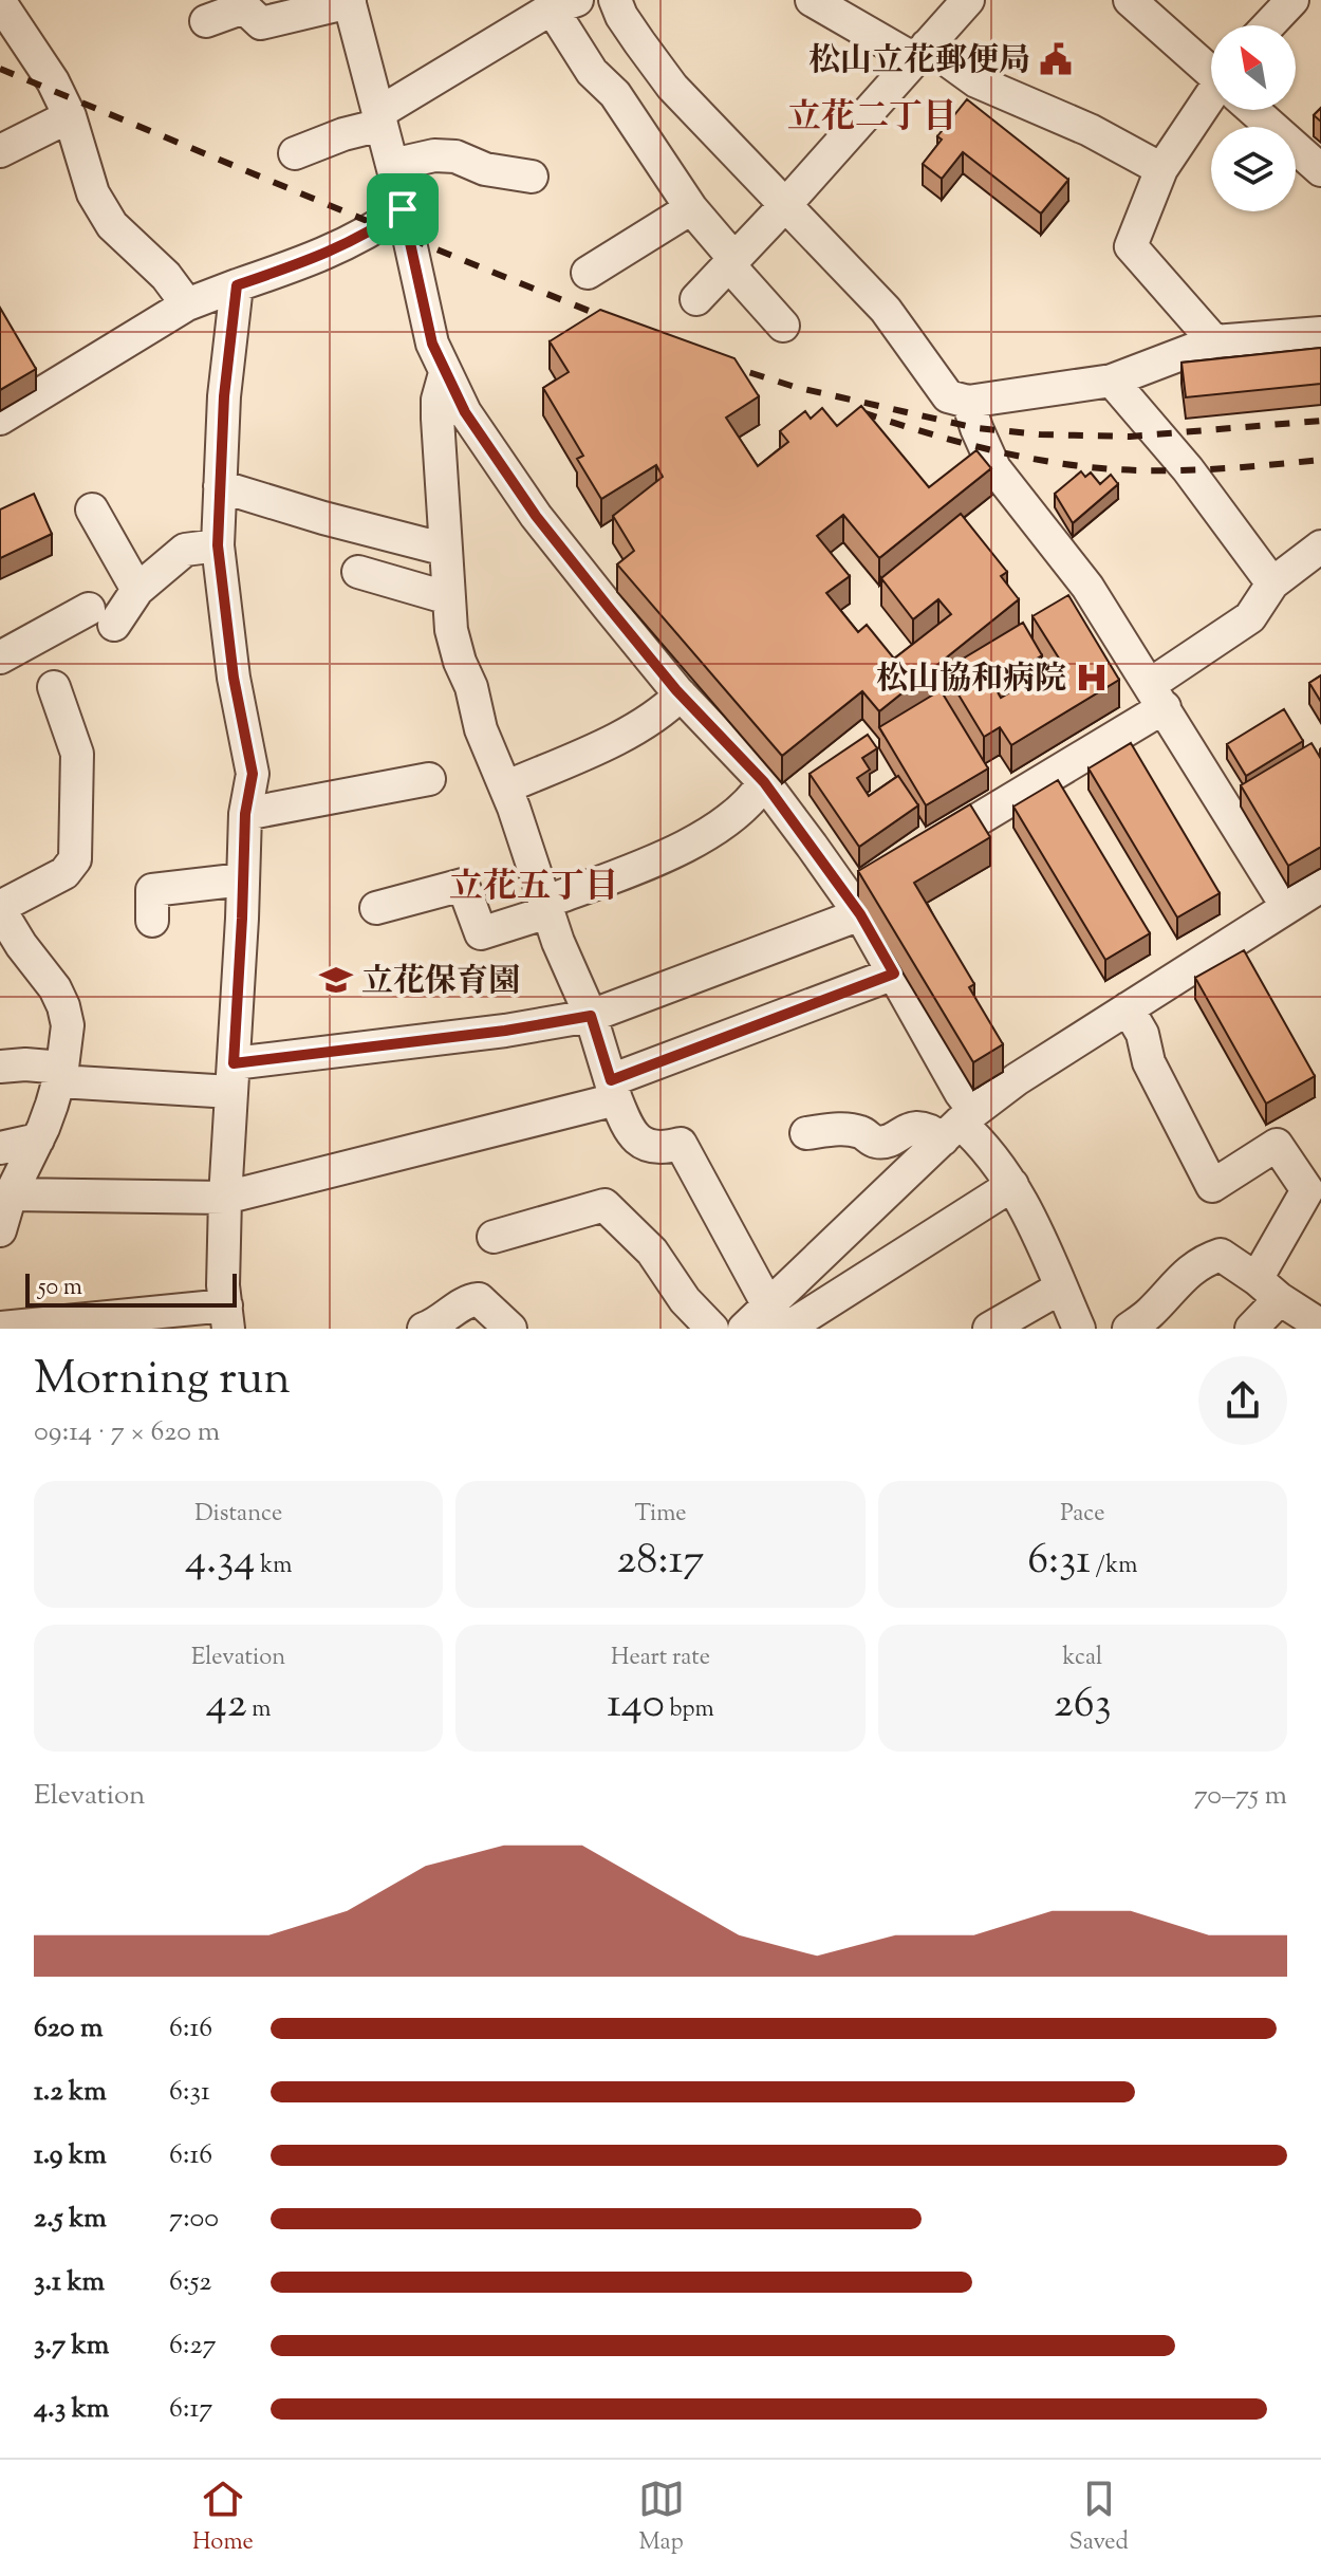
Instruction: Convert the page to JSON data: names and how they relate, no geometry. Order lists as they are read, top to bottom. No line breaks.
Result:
{"districts":["立花二丁目","立花五丁目"],"places":{"public building":["松山立花郵便局"],"hospital":["松山協和病院"],"school or university":["立花保育園"]},"scale_bar":"50 m","north":"top left","page":{"scale":"50 m","heading":["Morning run","09:14 · 7 × 620 m"],"stats":[["Distance","4.34 km"],["Time","28:17"],["Pace","6:31 /km"],["Elevation","42 m"],["Heart rate","140 bpm"],["kcal","263"]],"chart":["Elevation","70–75 m"],"list":[{"name":"620 m","note":"6:16"},{"name":"1.2 km","note":"6:31"},{"name":"1.9 km","note":"6:16"},{"name":"2.5 km","note":"7:00"},{"name":"3.1 km","note":"6:52"},{"name":"3.7 km","note":"6:27"},{"name":"4.3 km","note":"6:17"}],"tabs":["Home","Map","Saved"]}}
